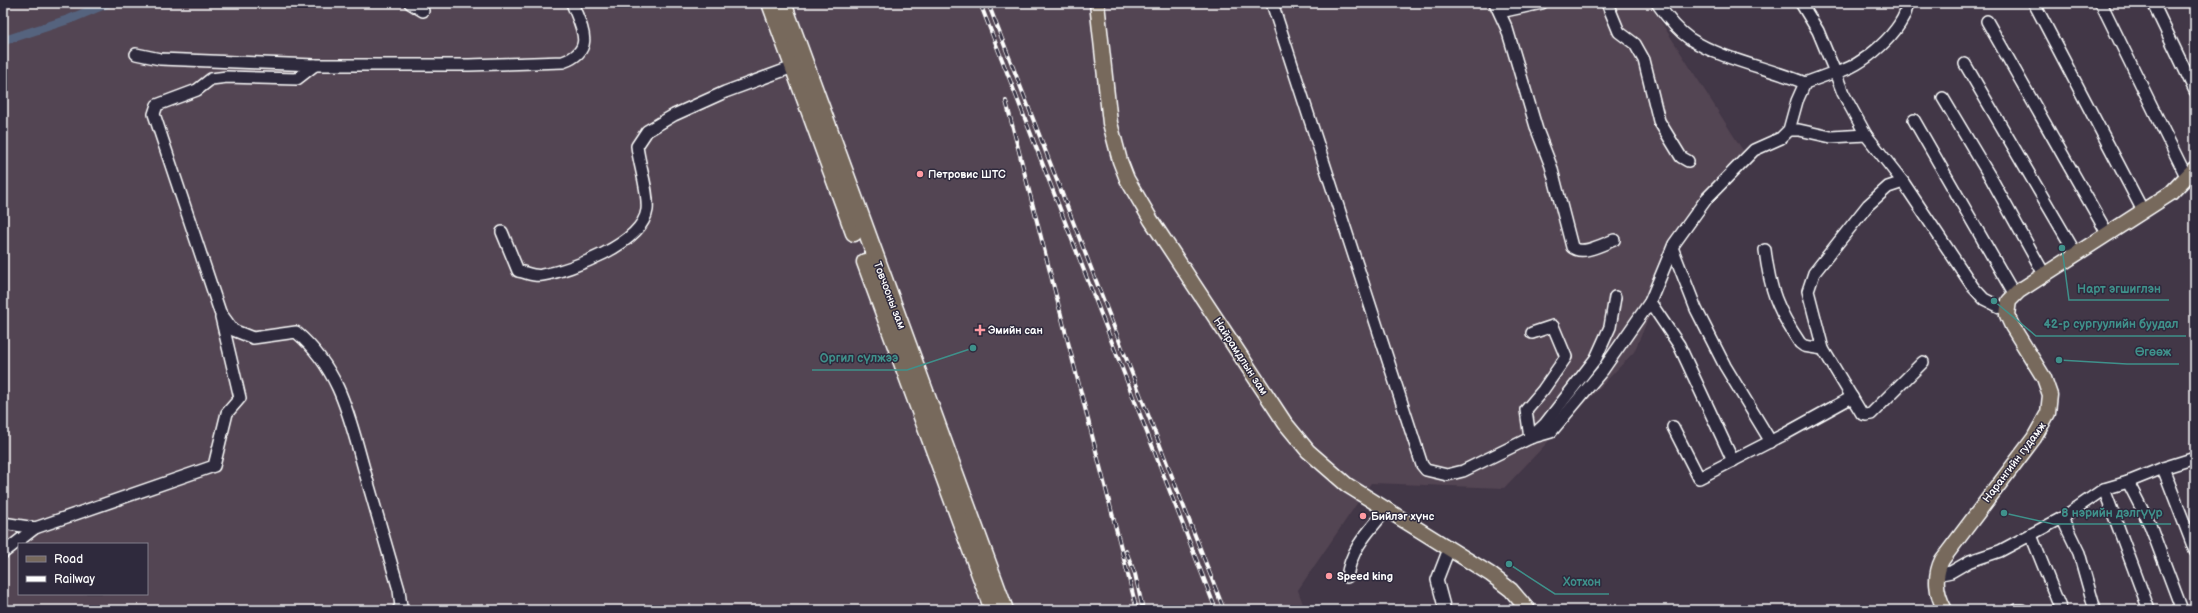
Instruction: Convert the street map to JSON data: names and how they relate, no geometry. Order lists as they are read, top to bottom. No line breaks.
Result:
{"streets":{"highway":["Товчооны зам"],"main road":["Найрамдлын зам","Нарангийн гудамж"]},"places":{"other":["Петровис ШТС","Нарт эгшиглэн","42-р сургуулийн буудал","Оргил сүлжээ","Өгөөж","8 нэрийн дэлгүүр","Бийлэг хүнс","Хотхон","Speed king"],"health":["Эмийн сан"]},"legend":["Road","Railway"]}
